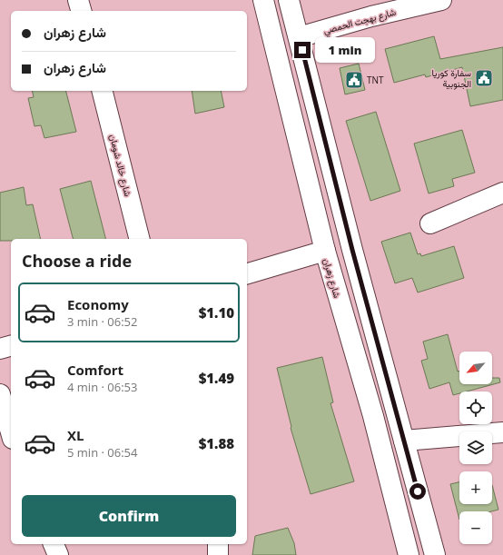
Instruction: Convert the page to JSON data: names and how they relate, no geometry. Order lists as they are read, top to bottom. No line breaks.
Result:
{"streets":{"main road":["شارع بهجت الحمصي","شارع خالد شومان","شارع زهران"]},"places":{"public building":["سفارة كوريا الجنوبية","TNT"]},"north":"bottom left","page":{"banner":["شارع زهران","شارع زهران"],"bubble":"1 min","heading":"Choose a ride","list":[{"name":"Economy","note":"3 min · 06:52","value":"$1.10"},{"name":"Comfort","note":"4 min · 06:53","value":"$1.49"},{"name":"XL","note":"5 min · 06:54","value":"$1.88"}],"map_buttons":["+","−"],"buttons":"Confirm"}}
